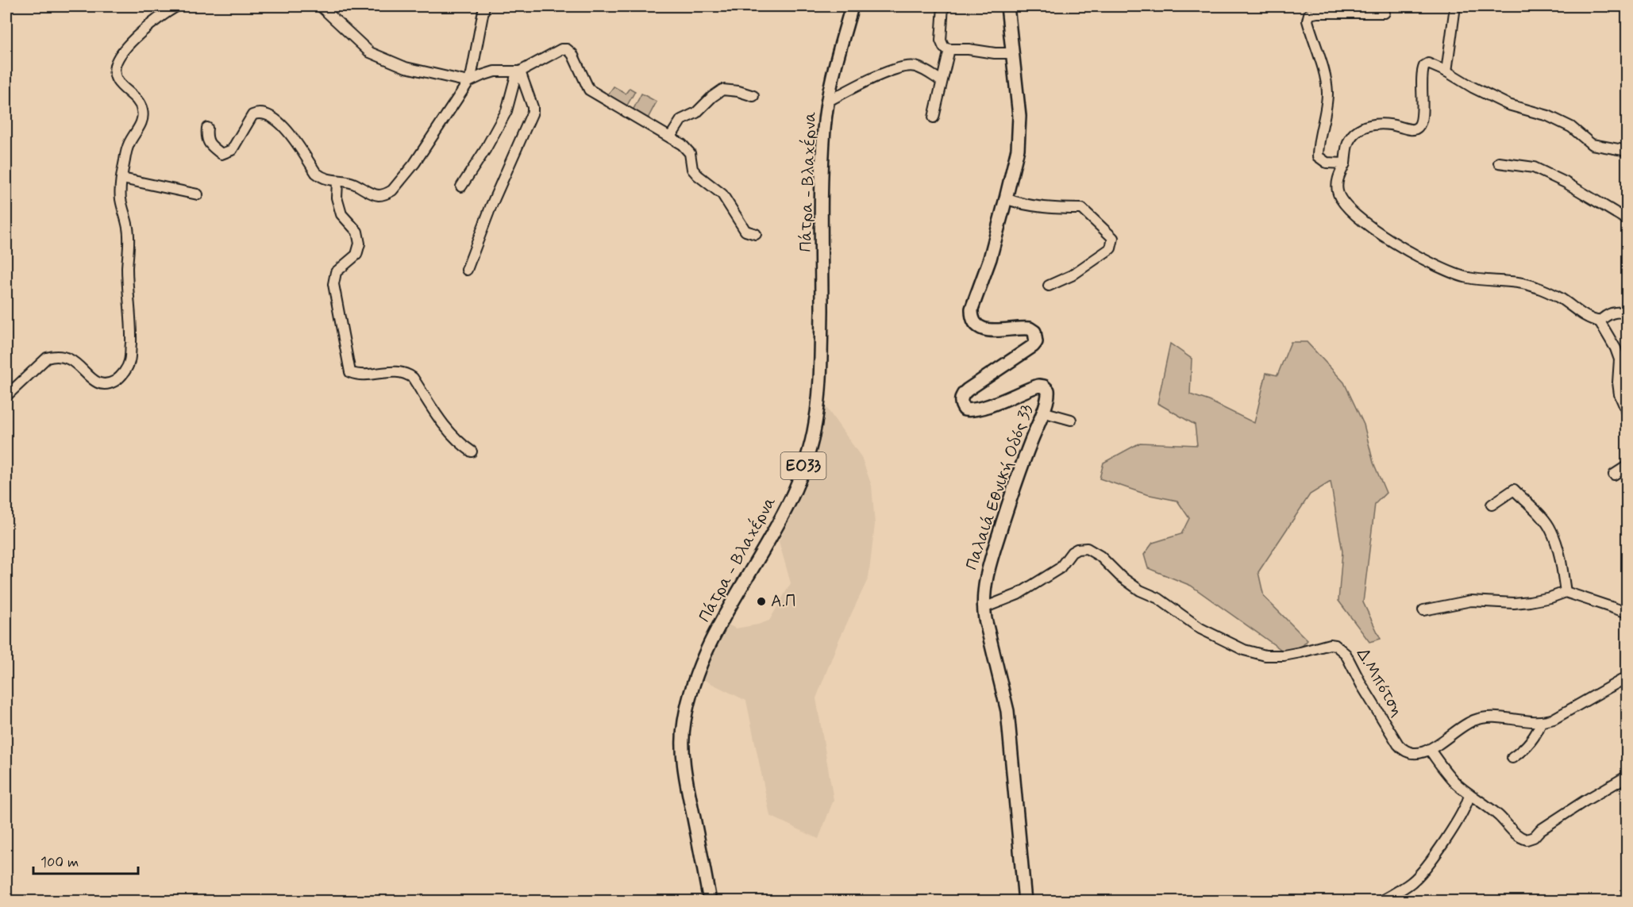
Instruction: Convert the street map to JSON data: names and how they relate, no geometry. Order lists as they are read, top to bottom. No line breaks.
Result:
{"streets":{"main road":["Πάτρα - Βλαχέρνα","ΕΟ33","Παλαιά Εθνική Οδός 33"],"street":["Δ.Μπότση"]},"crossings":[["Παλαιά Εθνική Οδός 33","Δ.Μπότση"]],"places":["Α.Π"],"scale_bar":"100 m"}
